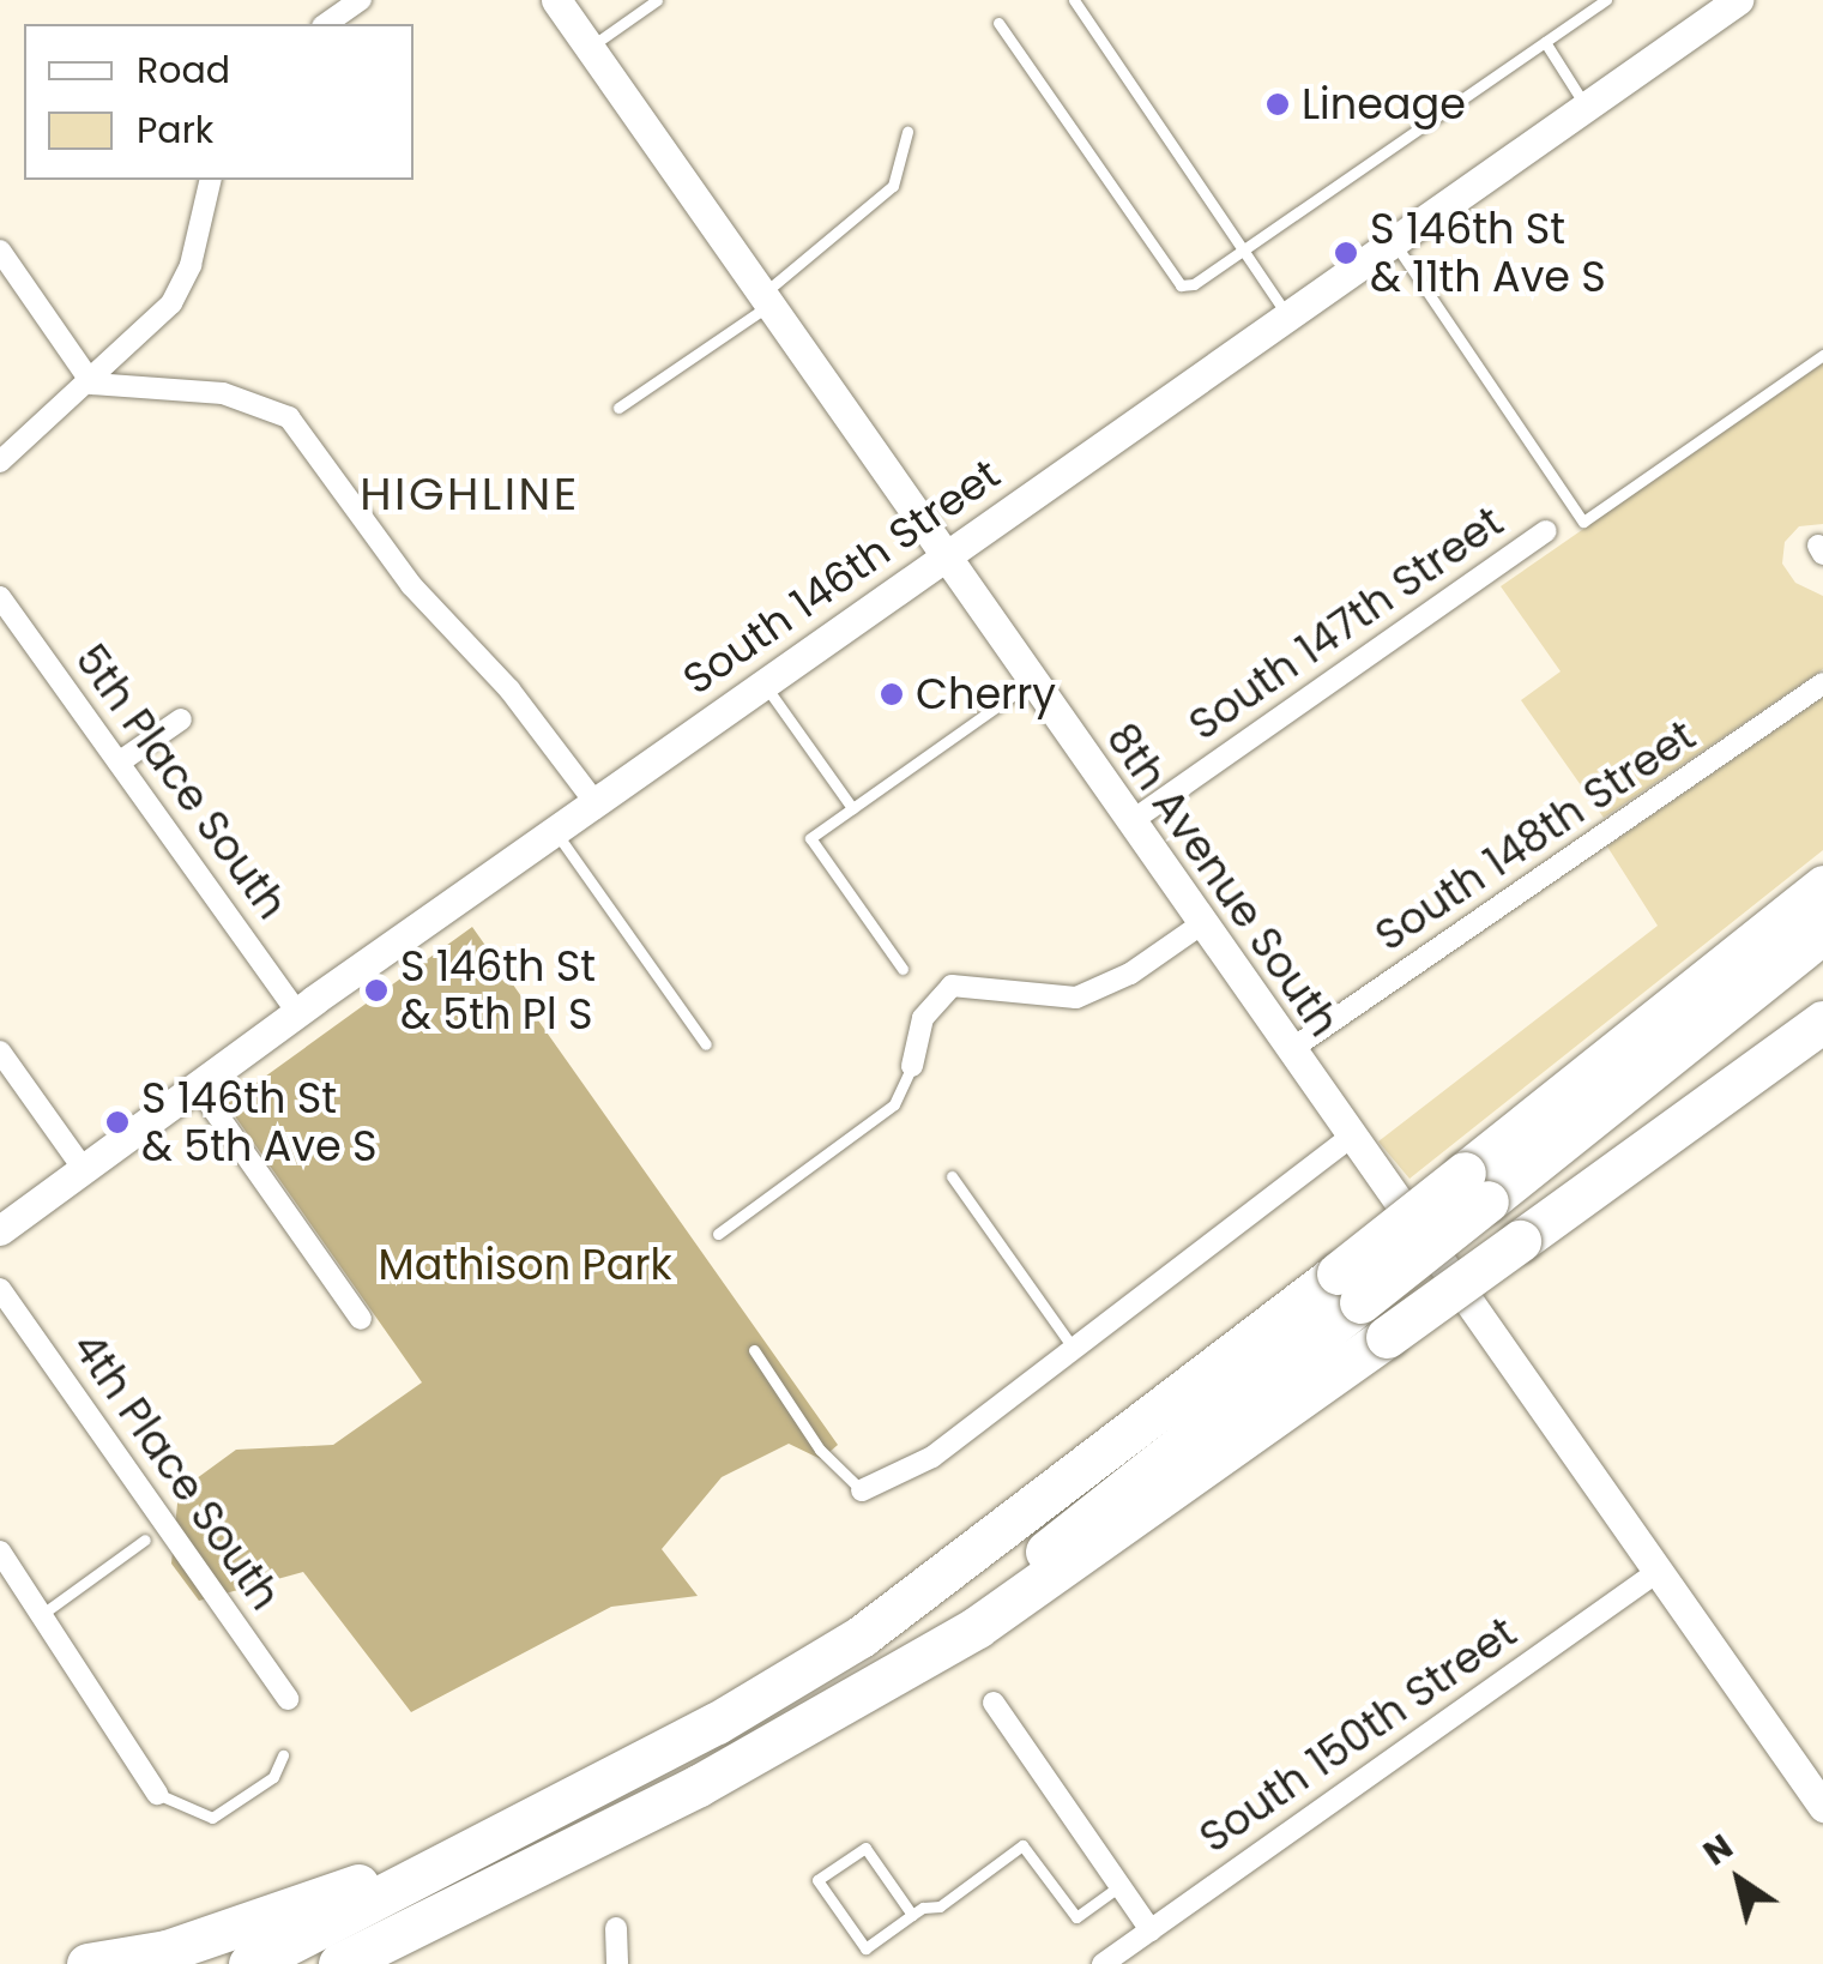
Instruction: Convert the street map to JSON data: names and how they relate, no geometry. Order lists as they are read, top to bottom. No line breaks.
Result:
{"streets":{"street":["South 146th Street","South 147th Street","5th Place South","South 148th Street","8th Avenue South","4th Place South","South 150th Street"]},"crossings":[["South 146th Street","5th Place South"],["South 146th Street","8th Avenue South"],["South 147th Street","8th Avenue South"],["South 148th Street","8th Avenue South"],["8th Avenue South","South 150th Street"]],"districts":["HIGHLINE"],"parks":["Mathison Park"],"places":["Lineage","S 146th St & 11th Ave S","Cherry","S 146th St & 5th Pl S","S 146th St & 5th Ave S"],"legend":["Road","Park"],"north":"top left"}
